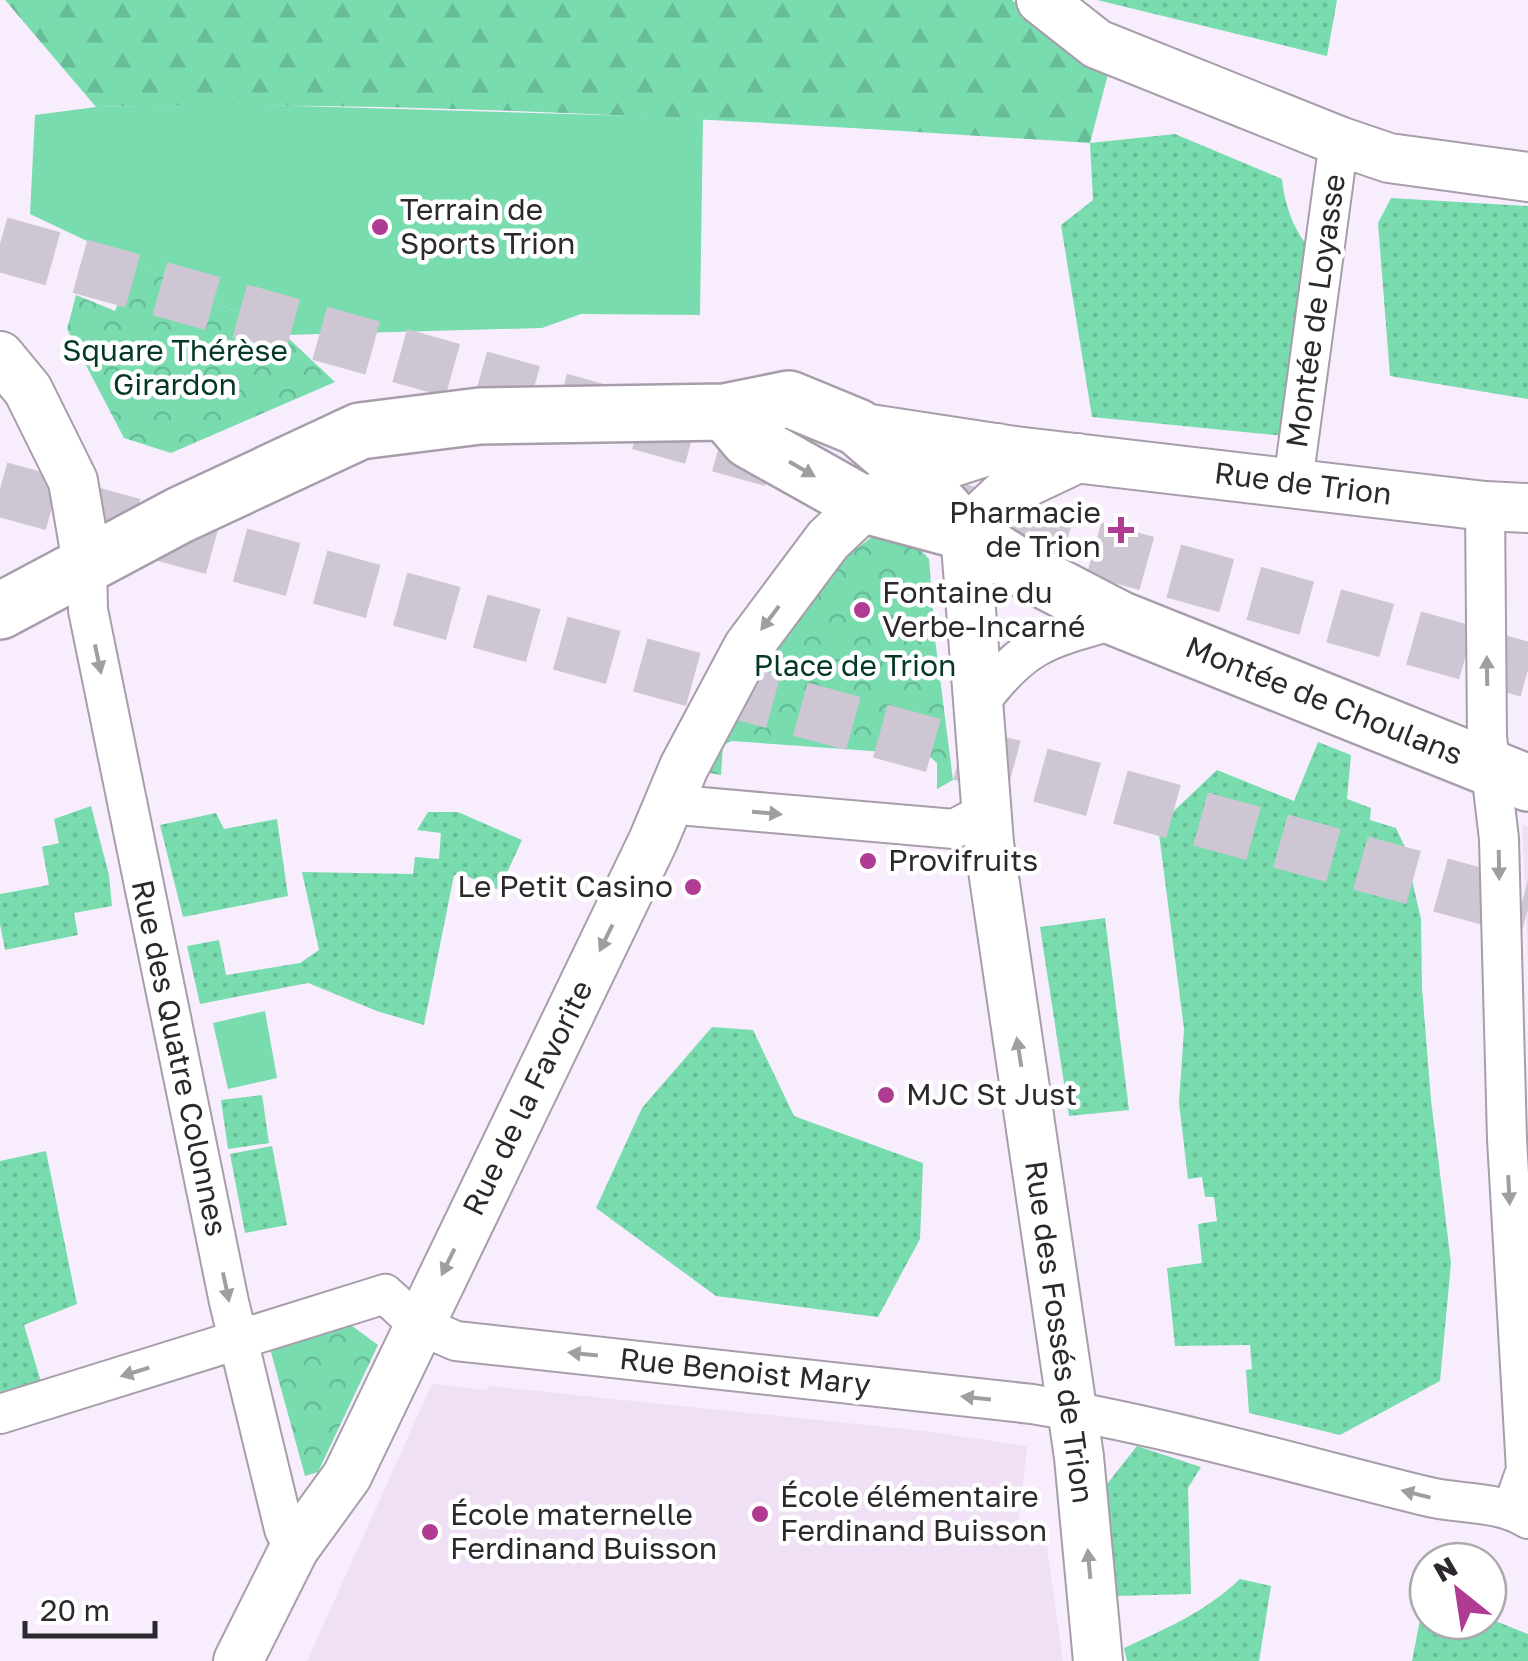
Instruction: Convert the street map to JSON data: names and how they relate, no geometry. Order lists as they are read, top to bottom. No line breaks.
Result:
{"streets":{"main road":["Montée de Choulans"],"street":["Montée de Loyasse","Rue de Trion","Rue des Quatre Colonnes","Rue de la Favorite","Rue des Fossés de Trion","Rue Benoist Mary"]},"crossings":[["Montée de Loyasse","Rue de Trion"],["Rue des Quatre Colonnes","Rue de la Favorite"],["Rue des Quatre Colonnes","Rue Benoist Mary"],["Rue de la Favorite","Rue Benoist Mary"],["Rue des Fossés de Trion","Rue Benoist Mary"]],"one_way":["Rue des Quatre Colonnes","Rue de la Favorite","Rue des Fossés de Trion","Rue Benoist Mary"],"parks":["Square Thérèse Girardon","Place de Trion"],"places":{"other":["Terrain de Sports Trion","Fontaine du Verbe-Incarné","Provifruits","Le Petit Casino","MJC St Just","École élémentaire Ferdinand Buisson","École maternelle Ferdinand Buisson"],"health":["Pharmacie de Trion"]},"scale_bar":"20 m","north":"top left"}
